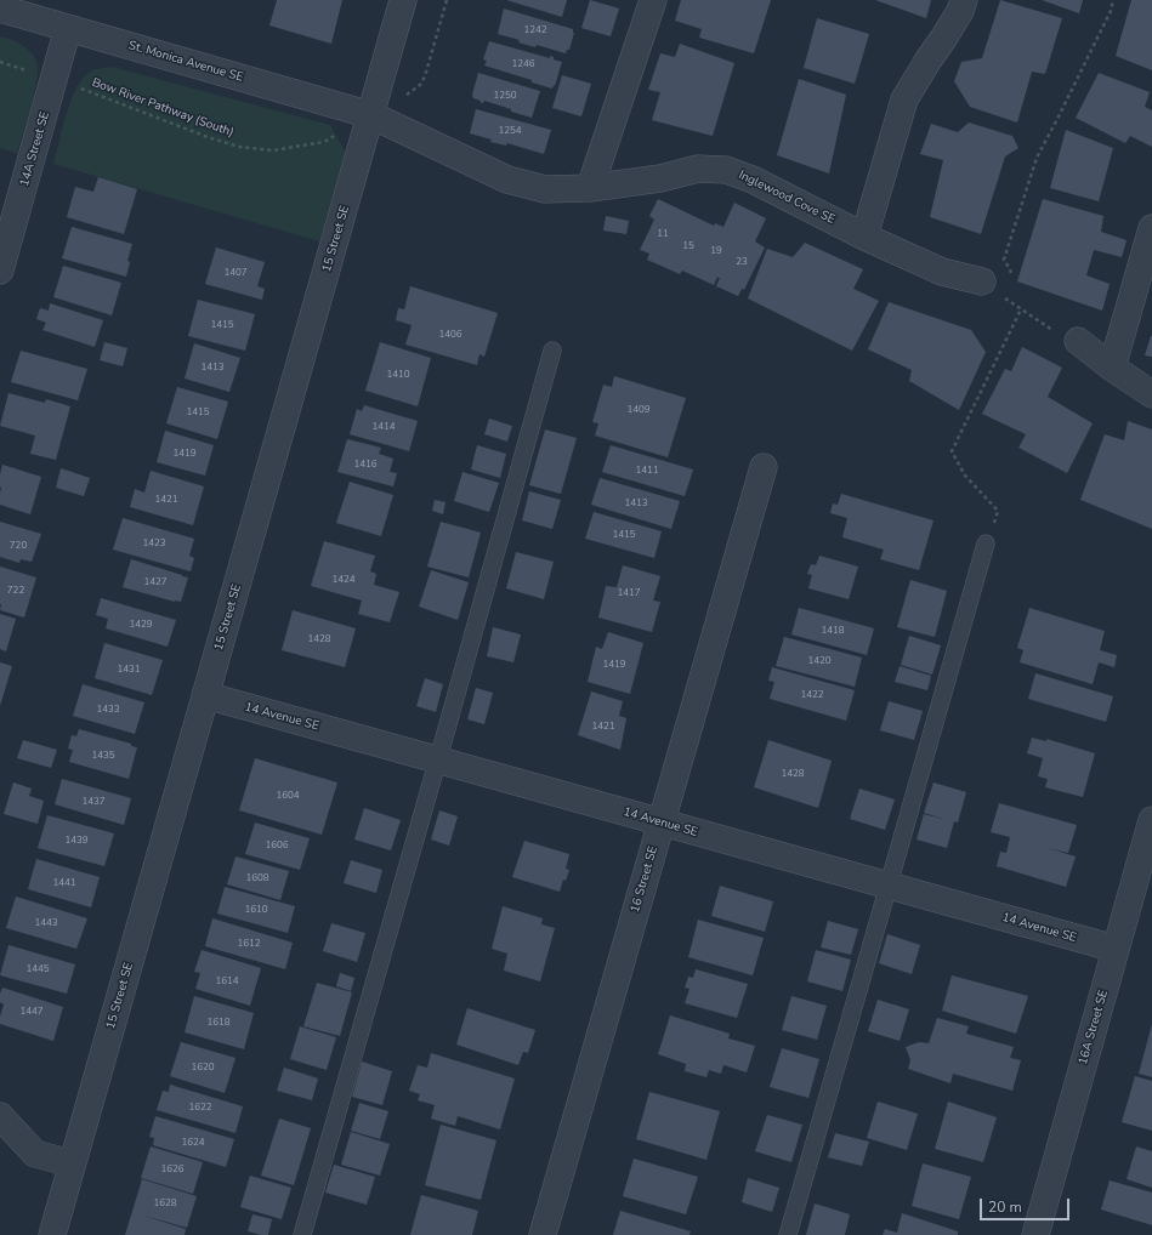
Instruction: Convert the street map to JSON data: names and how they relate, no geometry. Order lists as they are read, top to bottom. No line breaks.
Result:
{"streets":{"street":["St. Monica Avenue SE","14A Street SE","Inglewood Cove SE","15 Street SE","14 Avenue SE","16 Street SE","16A Street SE"],"path":["Bow River Pathway (South)"]},"crossings":[["St. Monica Avenue SE","14A Street SE"],["St. Monica Avenue SE","Inglewood Cove SE"],["St. Monica Avenue SE","15 Street SE"],["Inglewood Cove SE","15 Street SE"],["15 Street SE","14 Avenue SE"],["14 Avenue SE","16 Street SE"],["14 Avenue SE","16A Street SE"]],"house_numbers":["1242","1246","1250","1254","11","15","19","23","1407","1415","1406","1413","1410","1409","1415","1414","1419","1416","1411","1421","1413","1415","1423","720","1424","1427","722","1417","1429","1418","1428","1420","1419","1431","1422","1433","1421","1435","1428","1604","1437","1439","1606","1608","1441","1610","1443","1612","1445","1614","1447","1618","1620","1622","1624","1626","1628"],"scale_bar":"20 m"}
